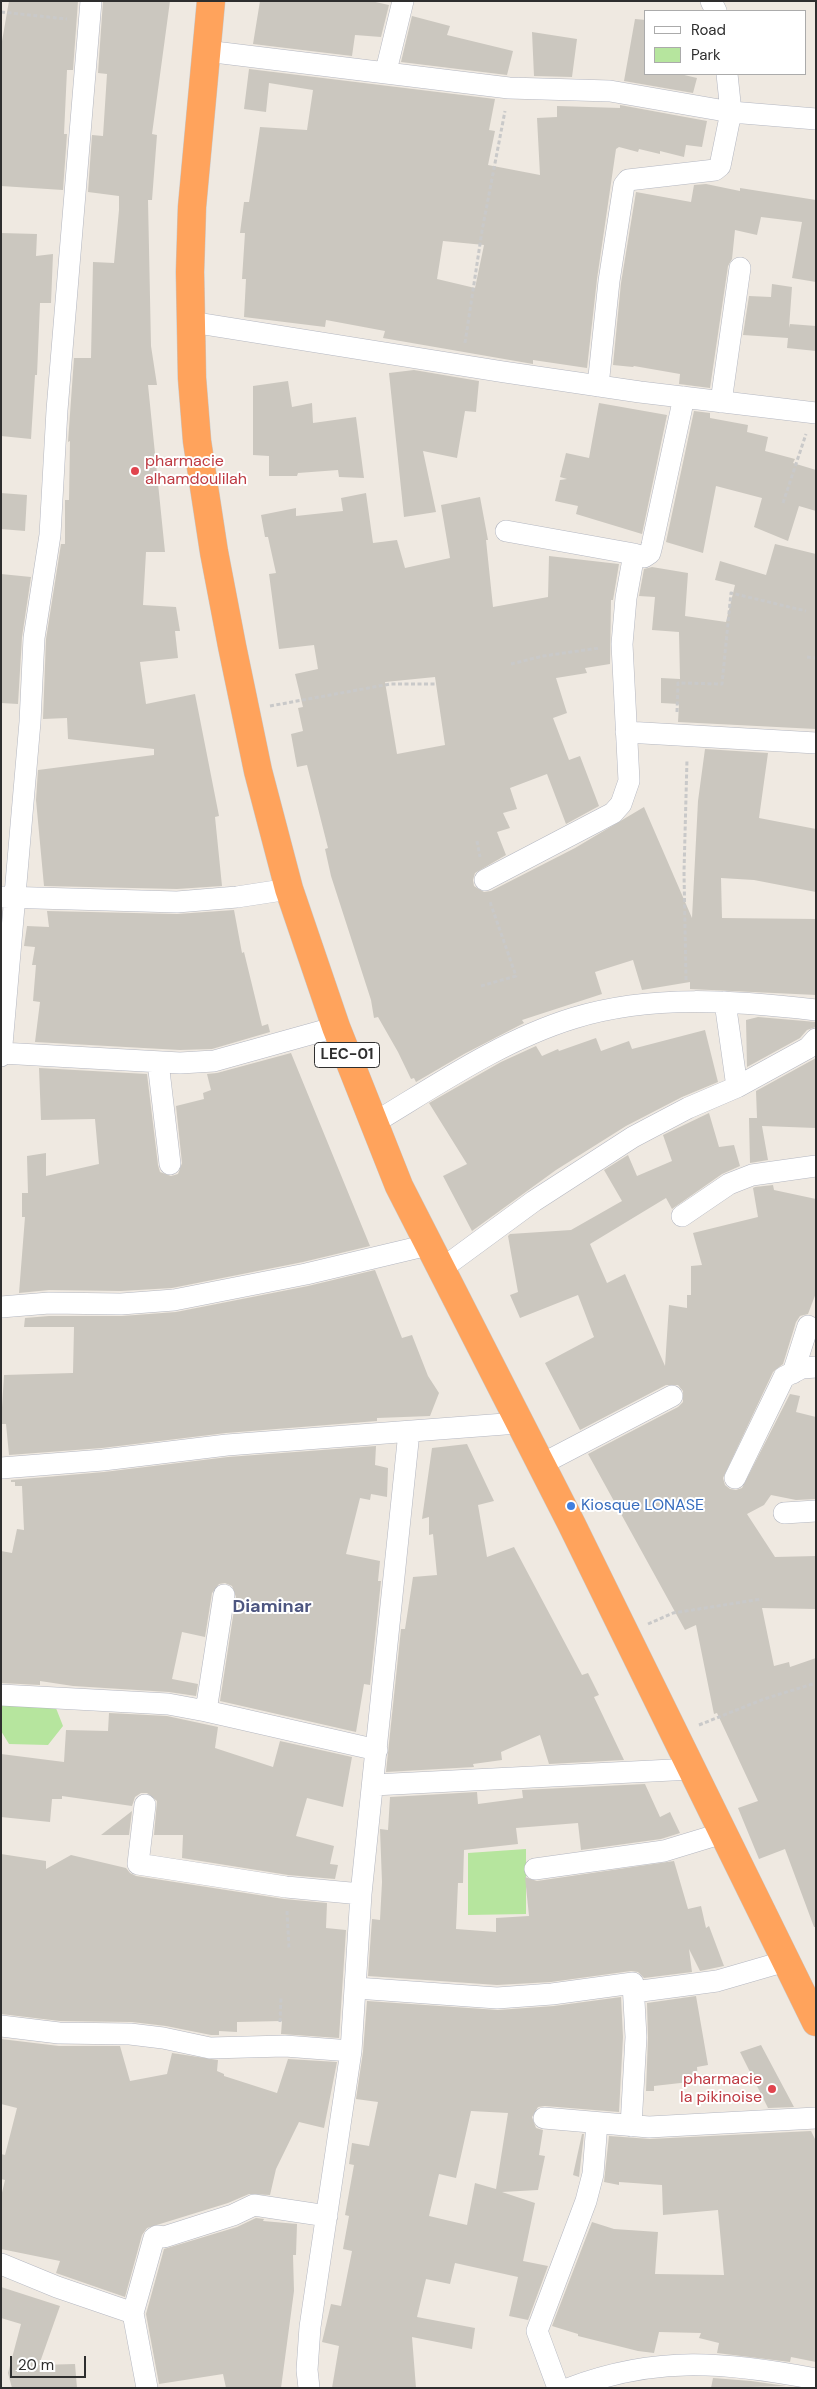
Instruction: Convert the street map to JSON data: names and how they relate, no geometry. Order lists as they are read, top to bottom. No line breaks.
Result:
{"streets":{"highway":["LEC-01"]},"districts":["Diaminar"],"places":["pharmacie alhamdoulilah","Kiosque LONASE","pharmacie la pikinoise"],"legend":["Road","Park"],"scale_bar":"20 m"}
